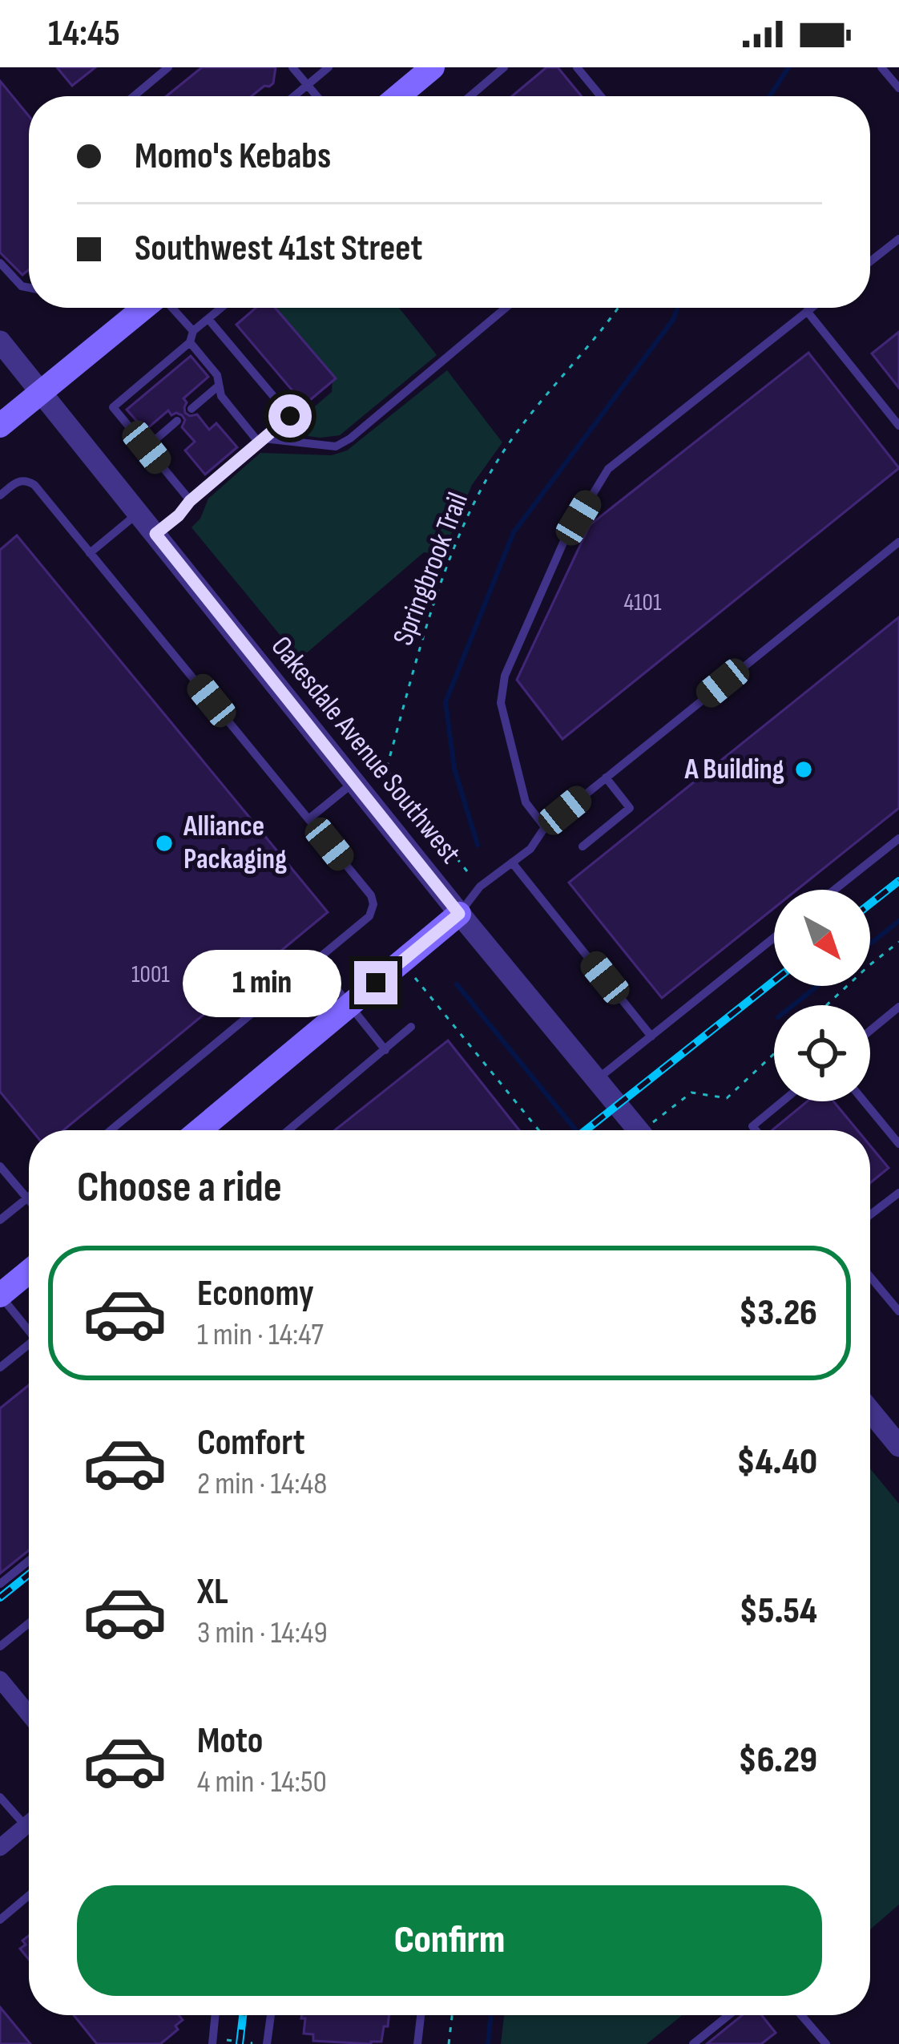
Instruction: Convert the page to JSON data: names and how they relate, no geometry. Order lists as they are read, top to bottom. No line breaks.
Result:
{"streets":{"street":["Oakesdale Avenue Southwest"],"path":["Springbrook Trail"]},"places":["A Building","Alliance Packaging"],"house_numbers":["4101","1001"],"north":"bottom right","page":{"status":"14:45","banner":["Momo's Kebabs","Southwest 41st Street"],"bubble":"1 min","heading":"Choose a ride","list":[{"name":"Economy","note":"1 min · 14:47","value":"$3.26"},{"name":"Comfort","note":"2 min · 14:48","value":"$4.40"},{"name":"XL","note":"3 min · 14:49","value":"$5.54"},{"name":"Moto","note":"4 min · 14:50","value":"$6.29"}],"buttons":"Confirm"}}
